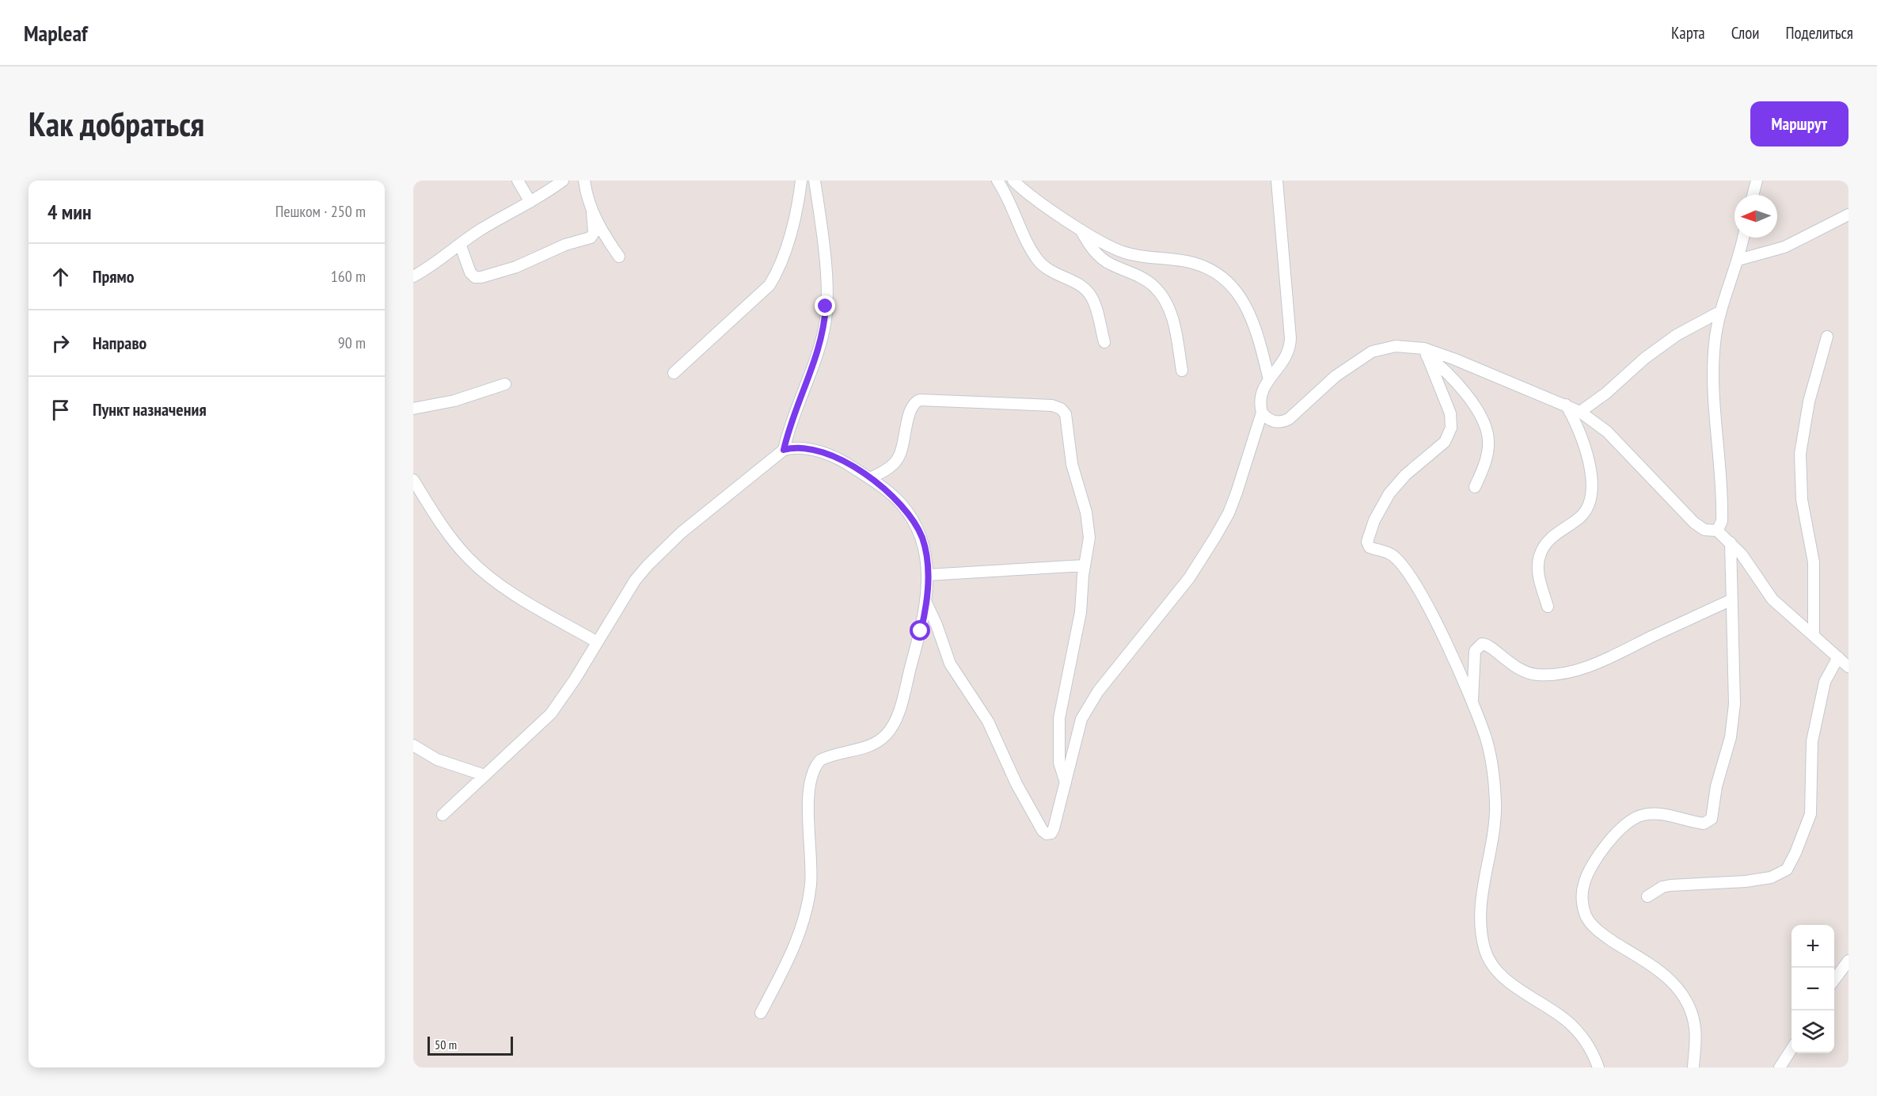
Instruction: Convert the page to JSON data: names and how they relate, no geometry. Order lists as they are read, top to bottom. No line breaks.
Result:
{"scale_bar":"50 m","north":"left","page":{"header":"Mapleaf","nav":["Карта","Слои","Поделиться"],"buttons":"Маршрут","title":"Как добраться","heading":["4 мин","Пешком · 250 m"],"list":[["Прямо","160 m"],["Направо","90 m"],"Пункт назначения"],"map_buttons":["+","−"],"scale":"50 m"}}
